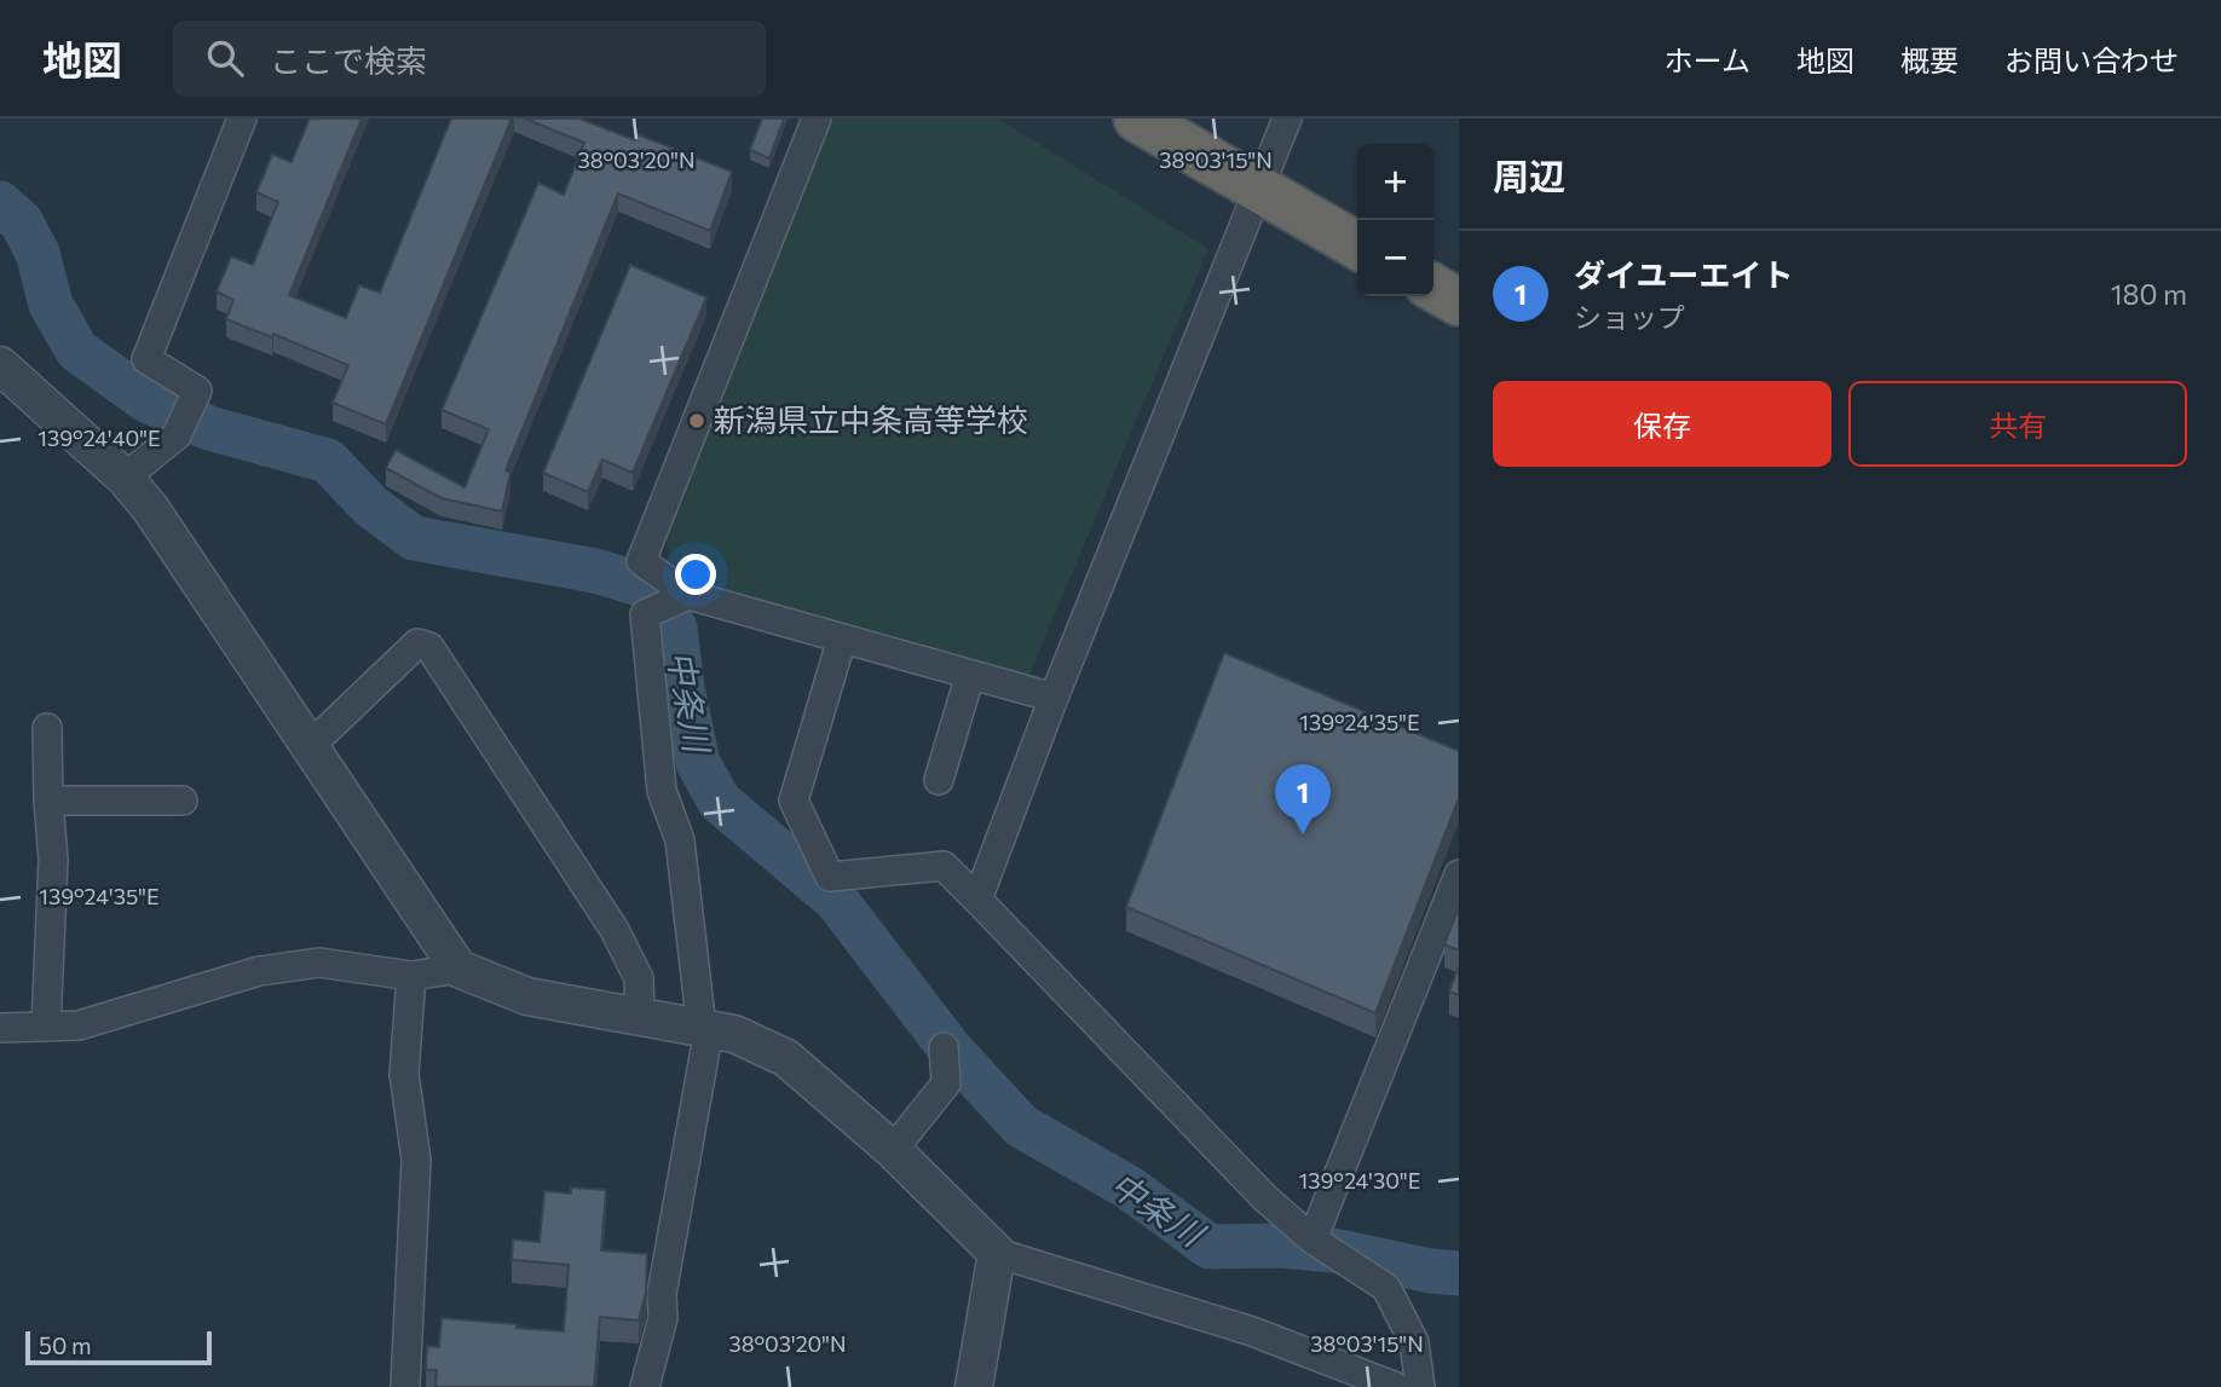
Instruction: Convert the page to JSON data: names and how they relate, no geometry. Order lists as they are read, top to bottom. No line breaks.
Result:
{"water":["中条川"],"places":["新潟県立中条高等学校"],"scale_bar":"50 m","page":{"header":"地図","search":"ここで検索","nav":["ホーム","地図","概要","お問い合わせ"],"heading":"周辺","map_buttons":["+","−"],"list":[{"mark":"1","name":"ダイユーエイト","note":"ショップ","value":"180 m"}],"buttons":["保存","共有"],"pins":"1","scale":"50 m"},"coordinates":["38°03'20\"N","38°03'15\"N","139°24'40\"E","139°24'35\"E","139°24'30\"E"]}
